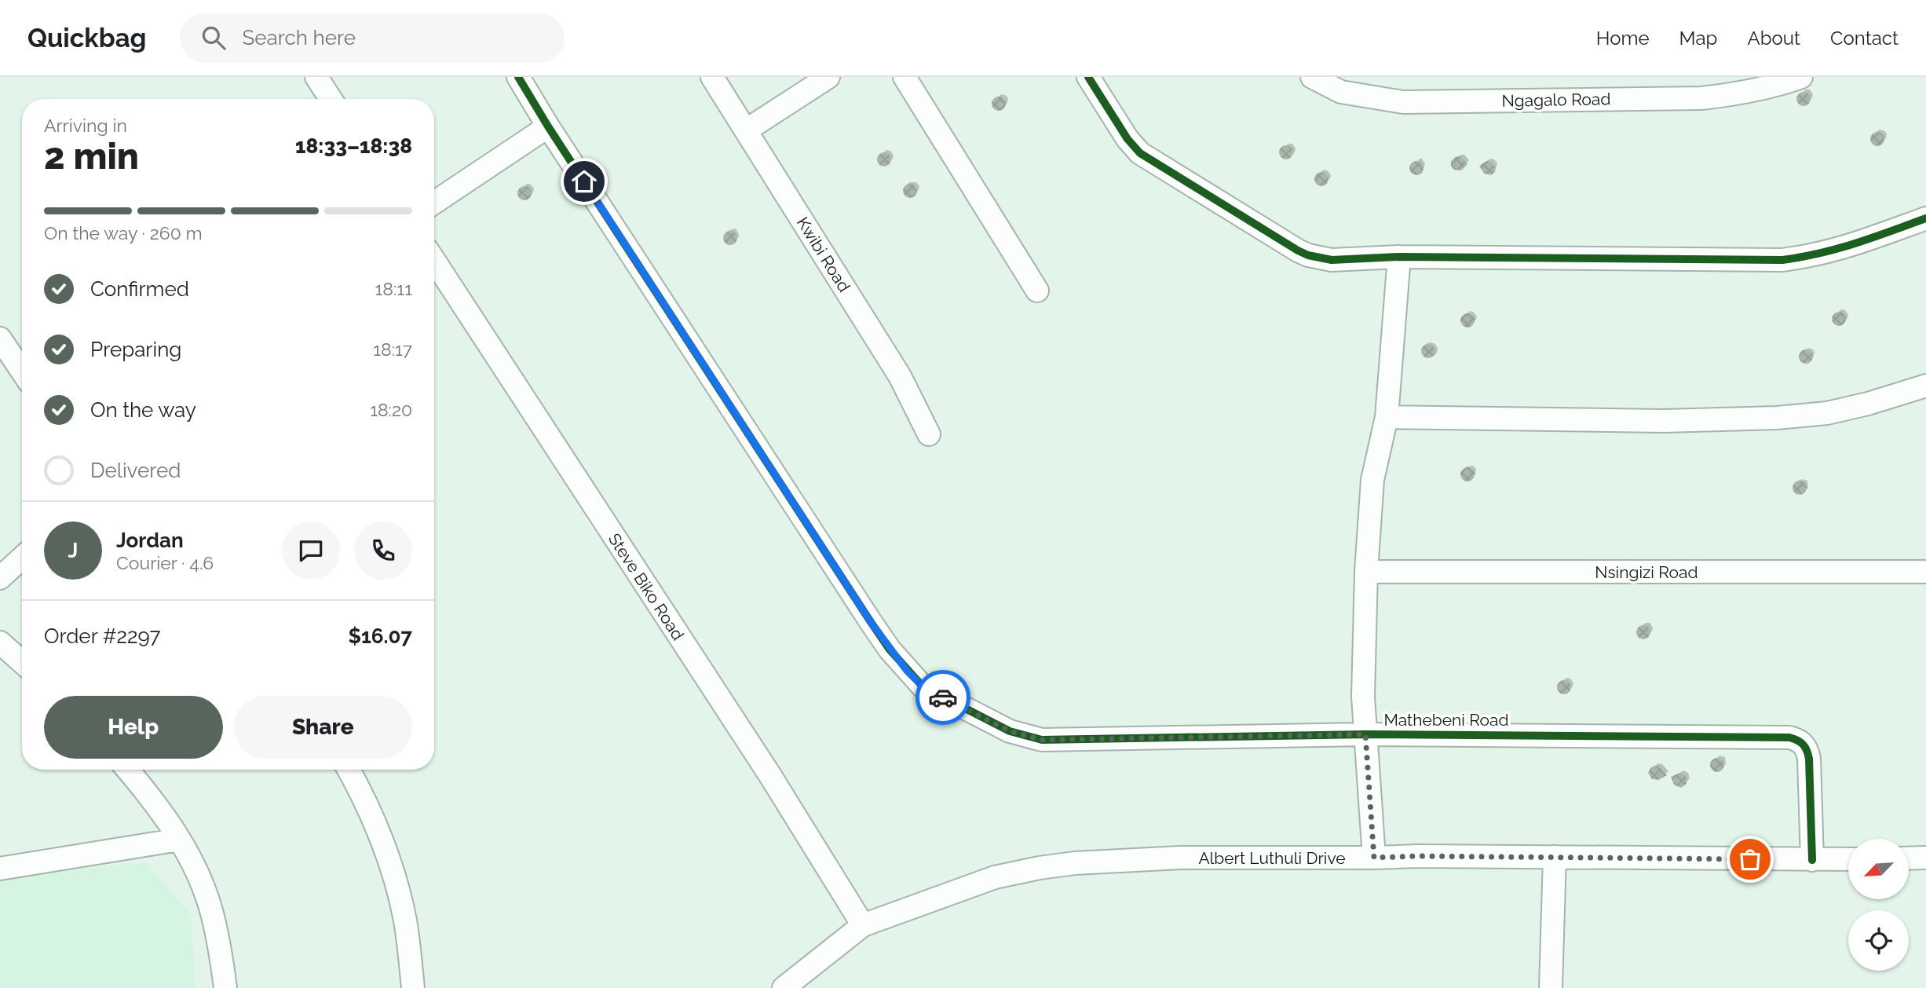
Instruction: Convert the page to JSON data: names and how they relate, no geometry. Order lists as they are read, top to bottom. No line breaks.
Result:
{"streets":{"street":["Ngagalo Road","Kwibi Road","Nsingizi Road","Steve Biko Road","Mathebeni Road","Albert Luthuli Drive"]},"crossings":[["Steve Biko Road","Albert Luthuli Drive"],["Mathebeni Road","Albert Luthuli Drive"]],"north":"bottom left","page":{"header":"Quickbag","search":"Search here","nav":["Home","Map","About","Contact"],"heading":["2 min","Arriving in","18:33–18:38"],"panel":["Jordan","Courier · 4.6","Order #2297","$16.07"],"bar":"On the way · 260 m","list":[["Confirmed","18:11"],["Preparing","18:17"],["On the way","18:20"],"Delivered"],"round":"J","buttons":["Help","Share"]}}
